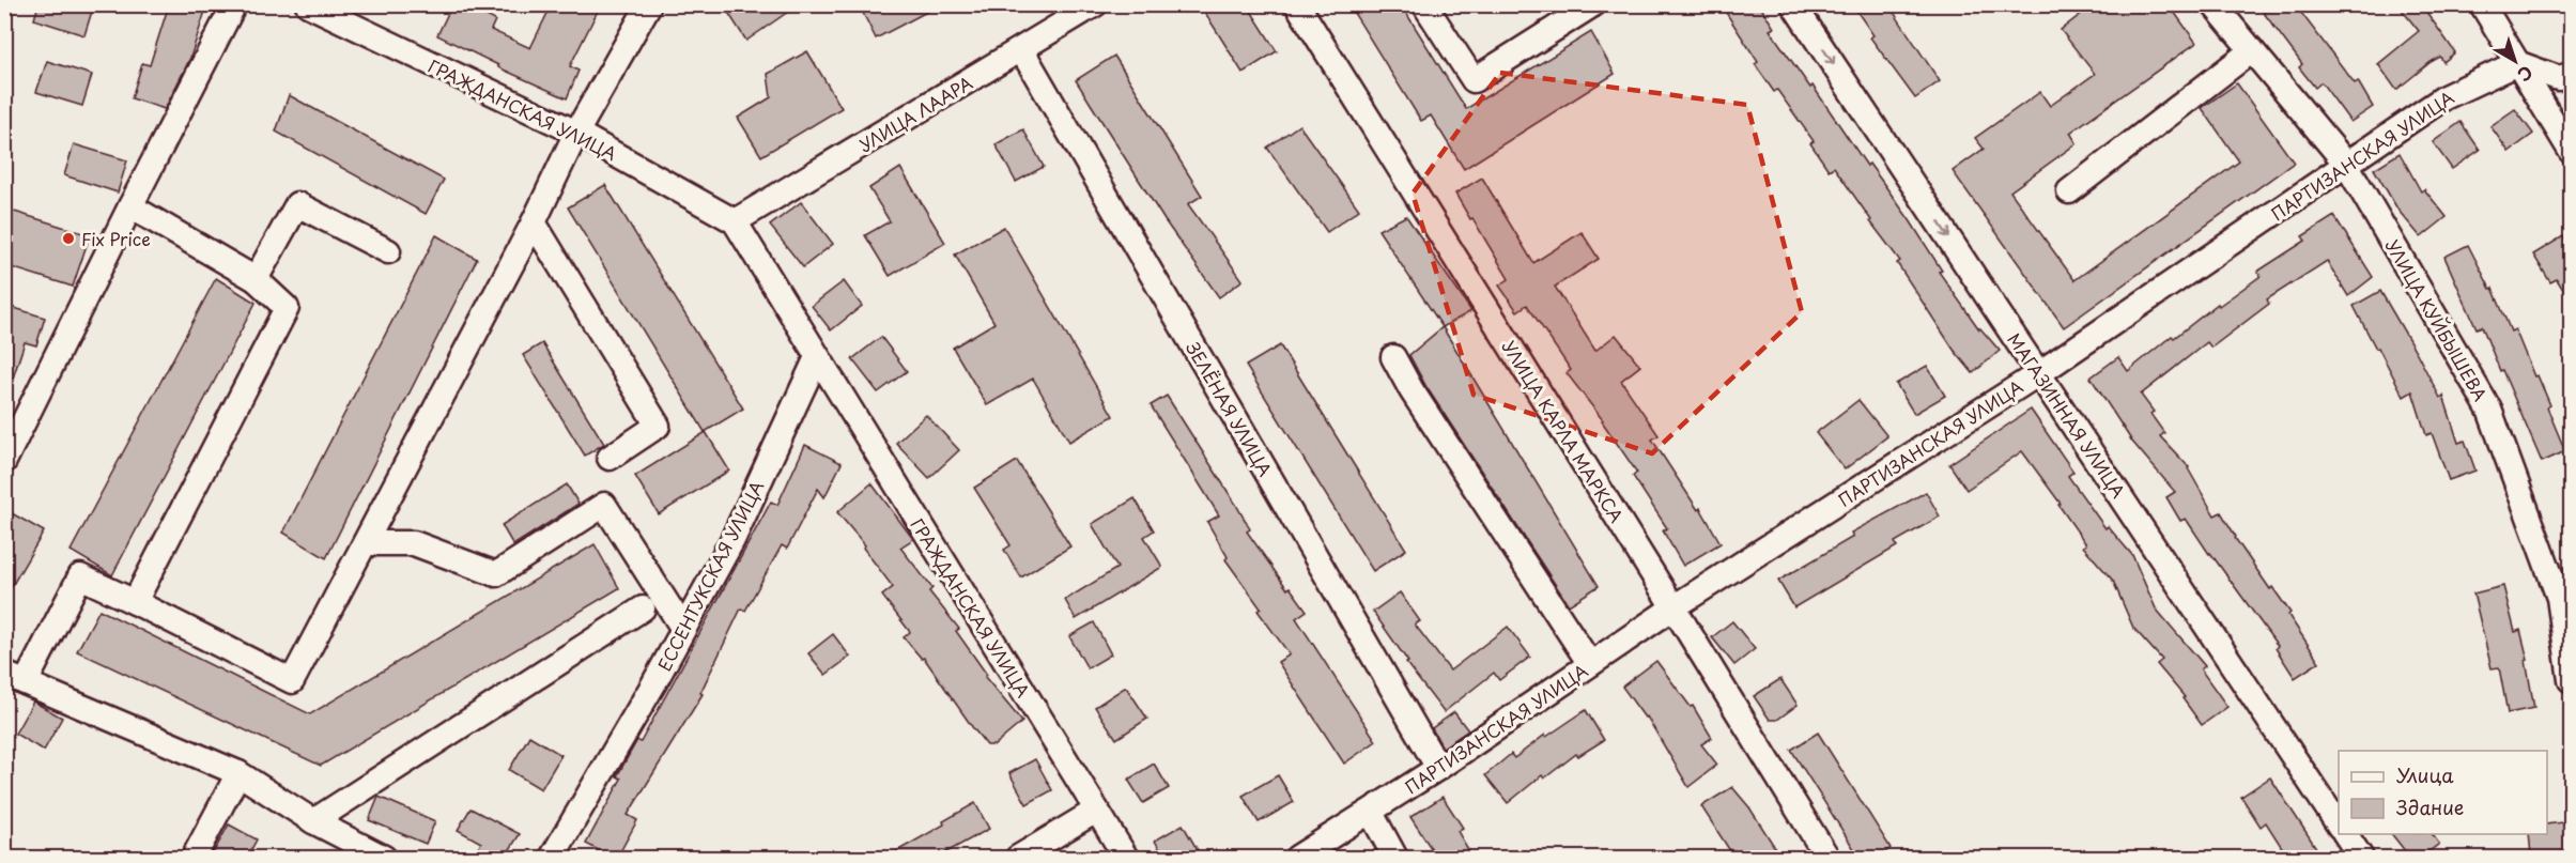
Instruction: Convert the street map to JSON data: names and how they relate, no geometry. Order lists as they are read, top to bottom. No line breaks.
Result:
{"streets":{"street":["ГРАЖДАНСКАЯ УЛИЦА","УЛИЦА ЛААРА","ПАРТИЗАНСКАЯ УЛИЦА","УЛИЦА КУЙБЫШЕВА","ЗЕЛЁНАЯ УЛИЦА","МАГАЗИННАЯ УЛИЦА","УЛИЦА КАРЛА МАРКСА","ЕССЕНТУКСКАЯ УЛИЦА"]},"crossings":[["ГРАЖДАНСКАЯ УЛИЦА","УЛИЦА ЛААРА"],["ГРАЖДАНСКАЯ УЛИЦА","ЕССЕНТУКСКАЯ УЛИЦА"],["УЛИЦА ЛААРА","ЗЕЛЁНАЯ УЛИЦА"],["ПАРТИЗАНСКАЯ УЛИЦА","УЛИЦА КУЙБЫШЕВА"],["ПАРТИЗАНСКАЯ УЛИЦА","ЗЕЛЁНАЯ УЛИЦА"],["ПАРТИЗАНСКАЯ УЛИЦА","МАГАЗИННАЯ УЛИЦА"],["ПАРТИЗАНСКАЯ УЛИЦА","УЛИЦА КАРЛА МАРКСА"]],"one_way":["МАГАЗИННАЯ УЛИЦА"],"places":["Fix Price"],"legend":["Улица","Здание"],"north":"bottom right"}
